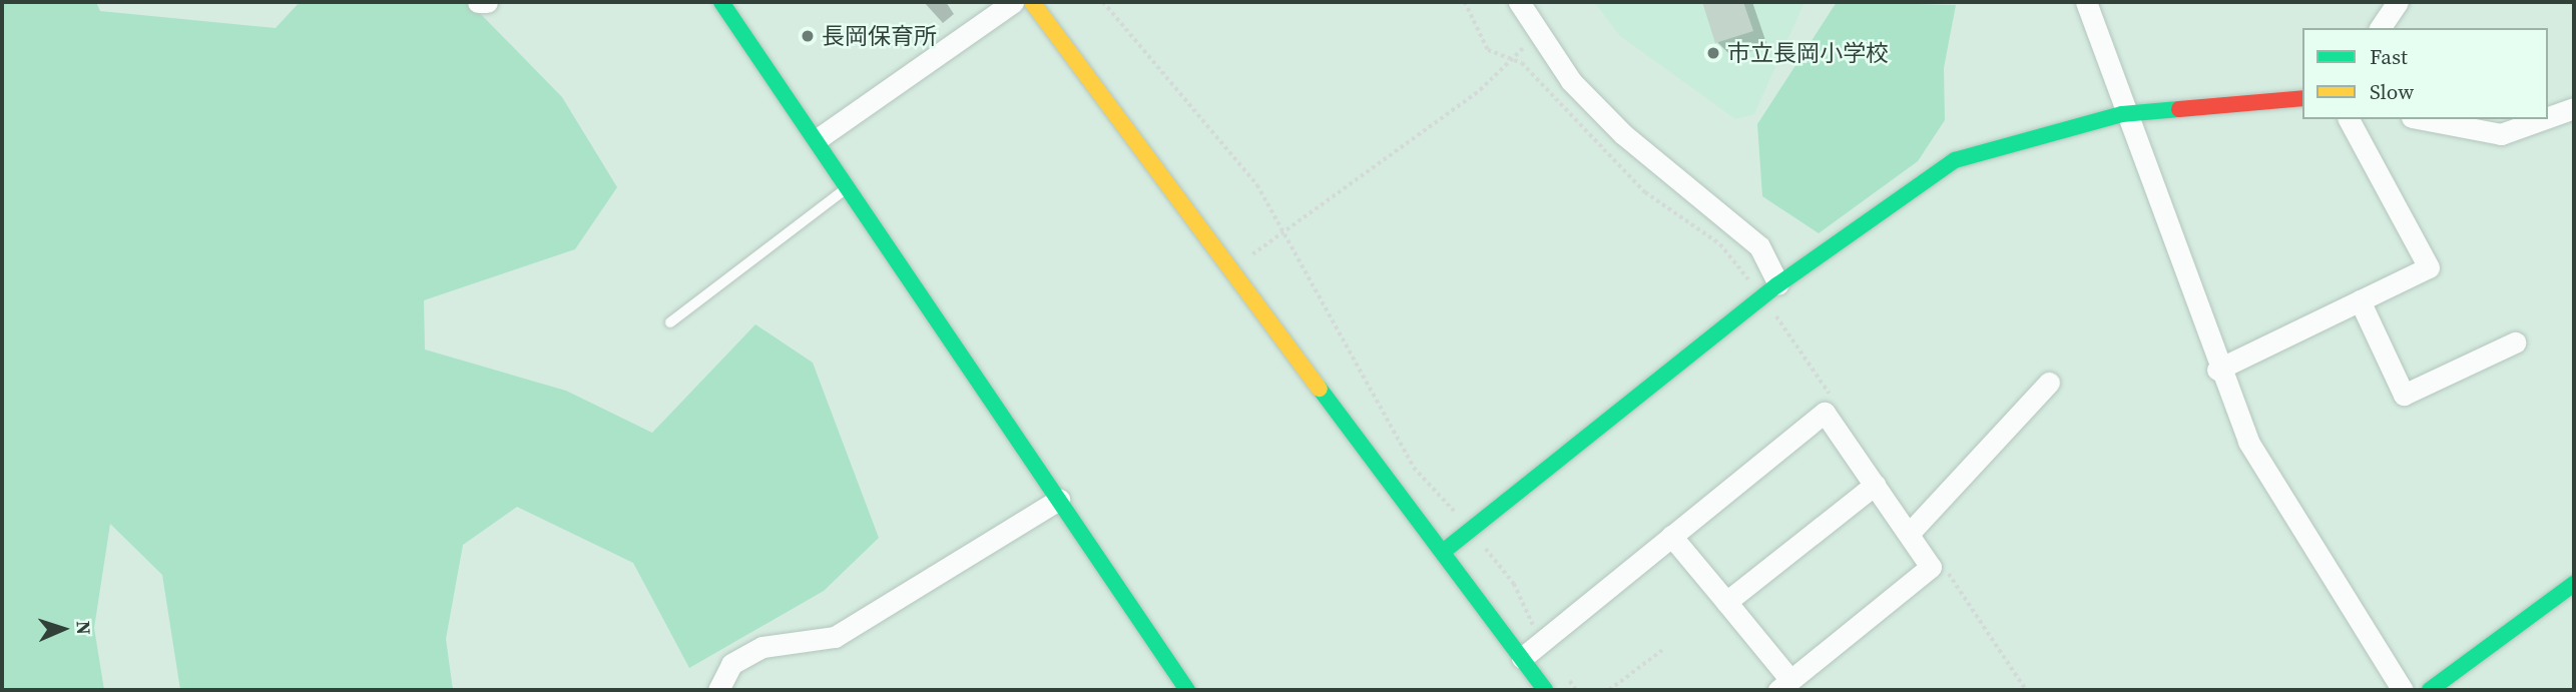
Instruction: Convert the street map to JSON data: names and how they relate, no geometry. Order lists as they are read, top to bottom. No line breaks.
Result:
{"places":["長岡保育所","市立長岡小学校"],"legend":["Fast","Slow"],"north":"right"}
